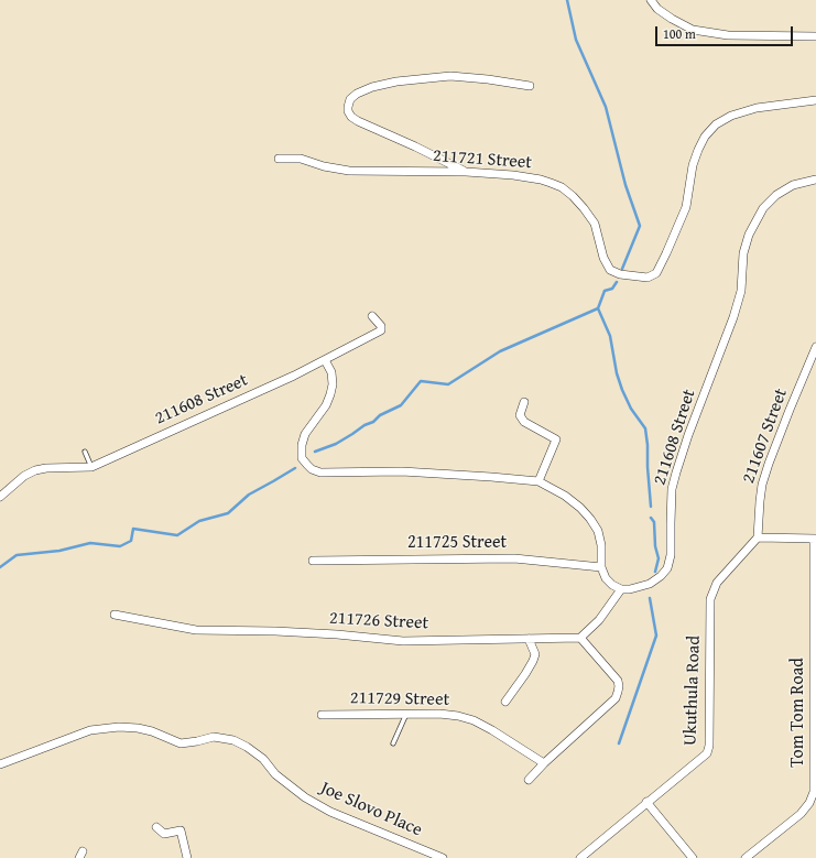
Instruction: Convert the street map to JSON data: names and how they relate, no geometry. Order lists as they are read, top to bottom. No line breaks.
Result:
{"streets":{"street":["211721 Street","211608 Street","211607 Street","211725 Street","211726 Street","Ukuthula Road","211729 Street","Tom Tom Road","Joe Slovo Place"]},"crossings":[["211607 Street","Ukuthula Road"]],"scale_bar":"100 m"}
